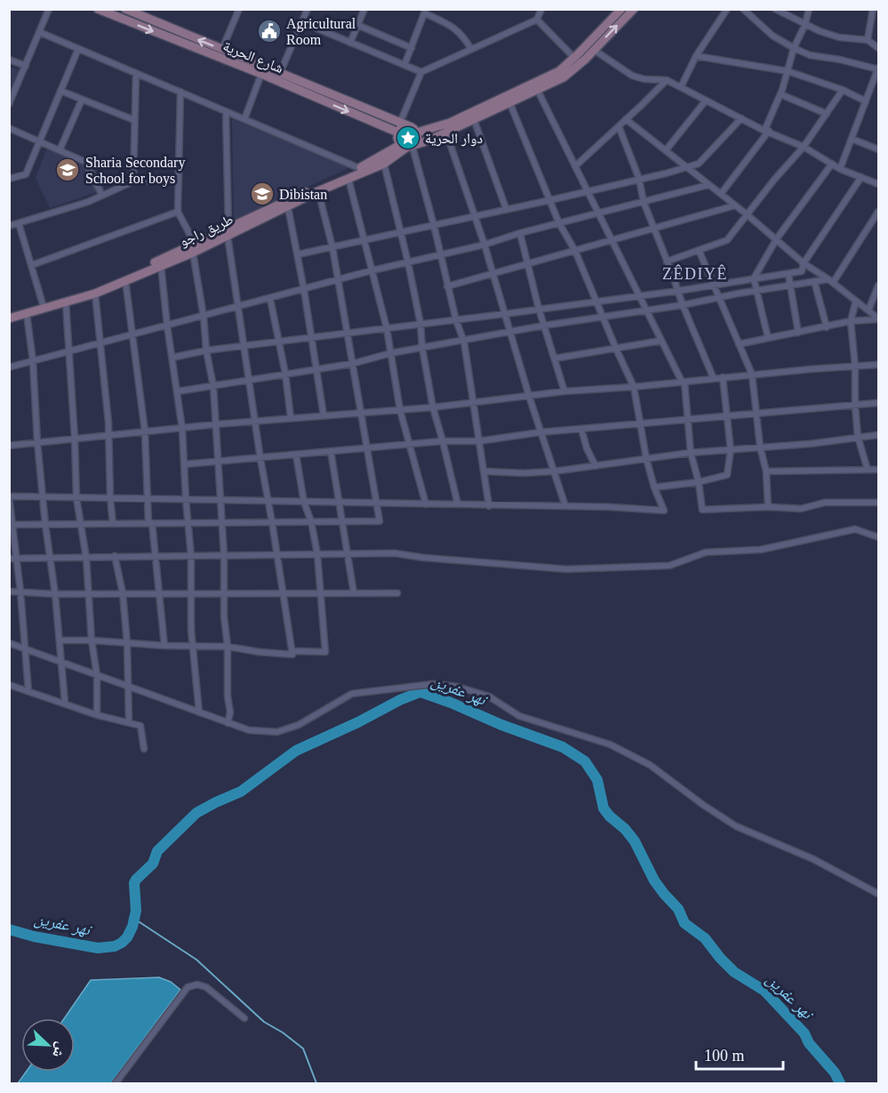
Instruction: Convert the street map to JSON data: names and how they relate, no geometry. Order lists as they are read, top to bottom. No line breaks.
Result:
{"streets":{"main road":["شارع الحرية","طريق راجو"]},"crossings":[["شارع الحرية","طريق راجو"]],"districts":["ZÊDIYÊ"],"water":["نهر عفرين"],"places":{"public building":["Agricultural Room"],"place":["دوار الحرية"],"school or university":["Sharia Secondary School for boys","Dibistan"]},"scale_bar":"100 m","north":"bottom right"}
